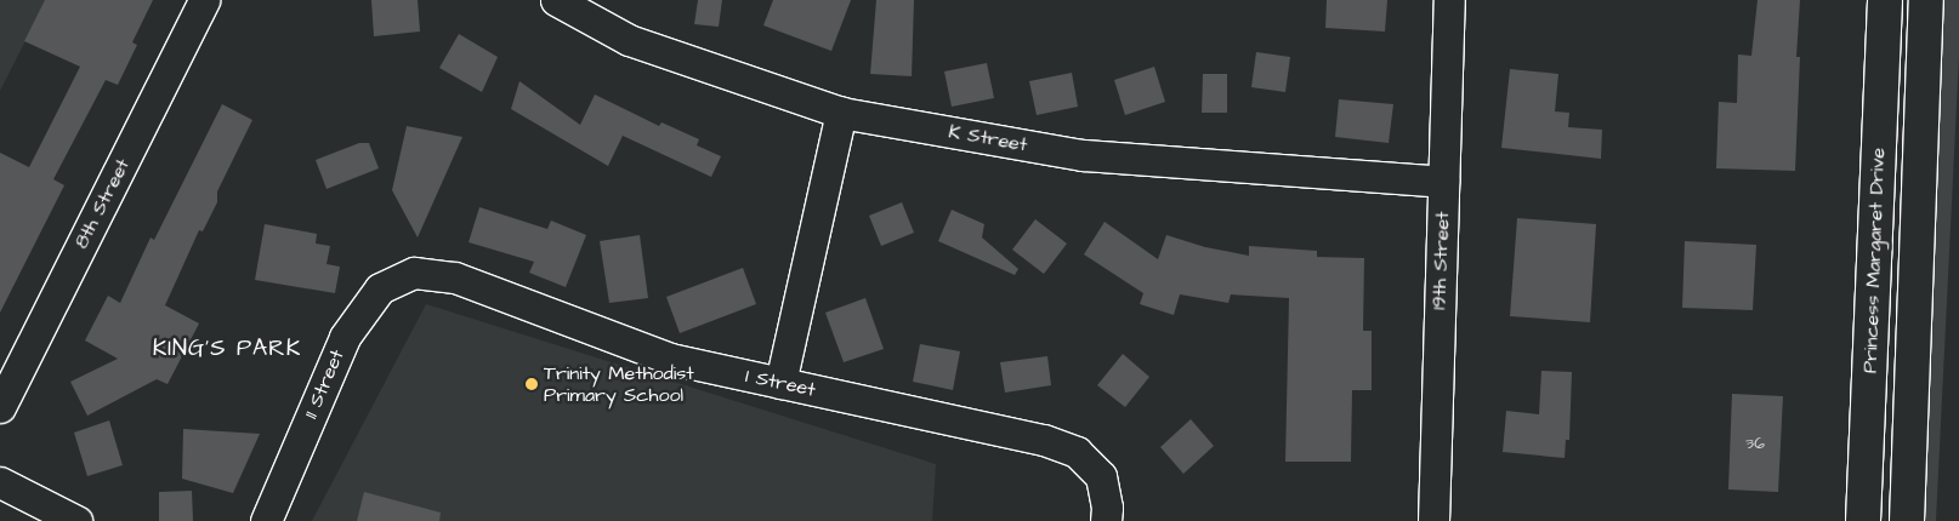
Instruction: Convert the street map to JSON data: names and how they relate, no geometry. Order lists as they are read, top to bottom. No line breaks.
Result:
{"streets":{"main road":["Princess Margaret Drive"],"street":["K Street","8th Street","19th Street","I Street","11 Street"]},"crossings":[["K Street","19th Street"],["I Street","11 Street"]],"districts":["KING'S PARK"],"places":["Trinity Methodist Primary School"],"house_numbers":["36"]}
